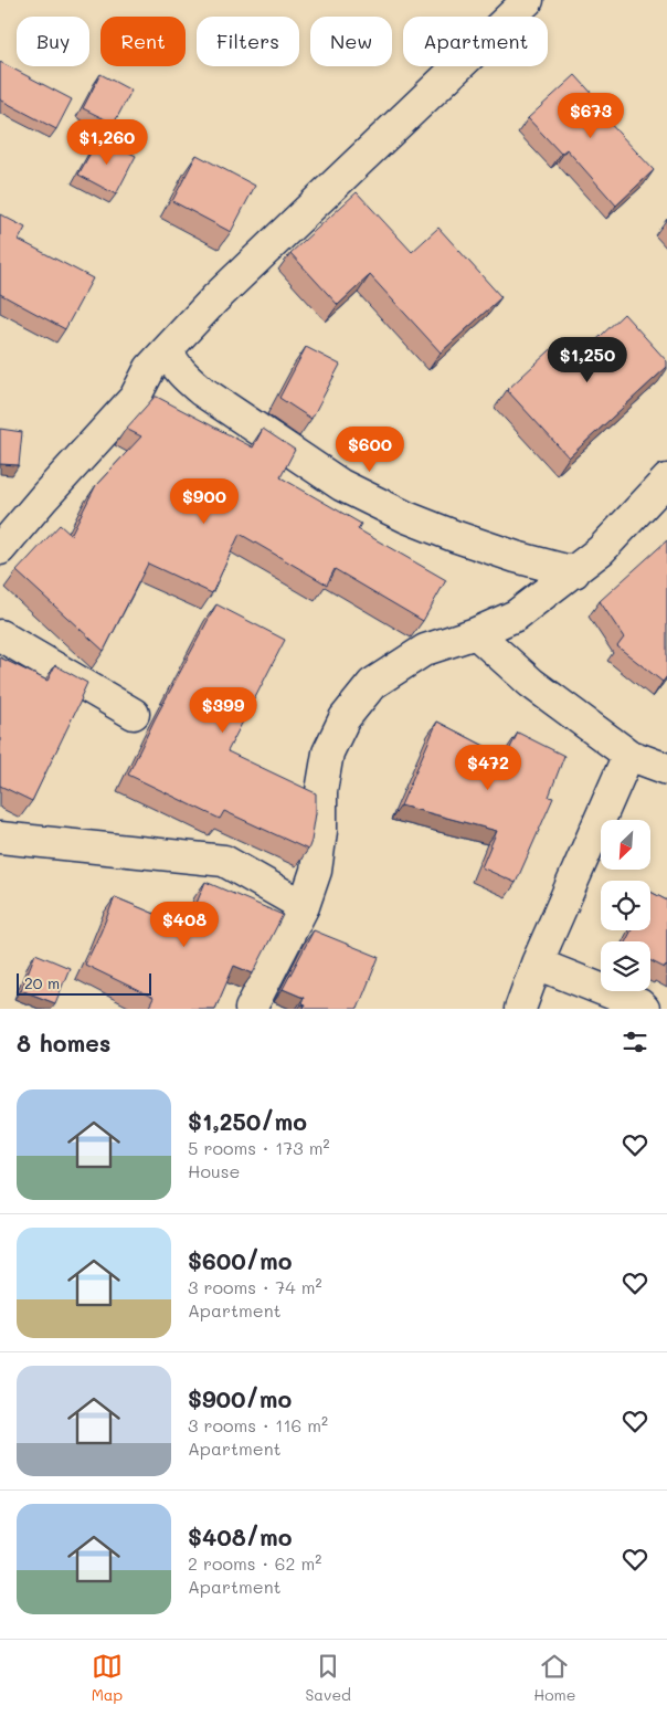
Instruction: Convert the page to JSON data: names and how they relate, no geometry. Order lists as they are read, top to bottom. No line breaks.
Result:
{"scale_bar":"20 m","north":"bottom left","page":{"chip":["Buy","Rent","Filters","New","Apartment"],"price":["$673","$1,260","$1,250","$600","$900","$399","$472","$408"],"scale":"20 m","heading":"8 homes","list":[{"name":"$1,250/mo","note":"5 rooms · 173 m² · House"},{"name":"$600/mo","note":"3 rooms · 74 m² · Apartment"},{"name":"$900/mo","note":"3 rooms · 116 m² · Apartment"},{"name":"$408/mo","note":"2 rooms · 62 m² · Apartment"}],"tabs":["Map","Saved","Home"]}}
